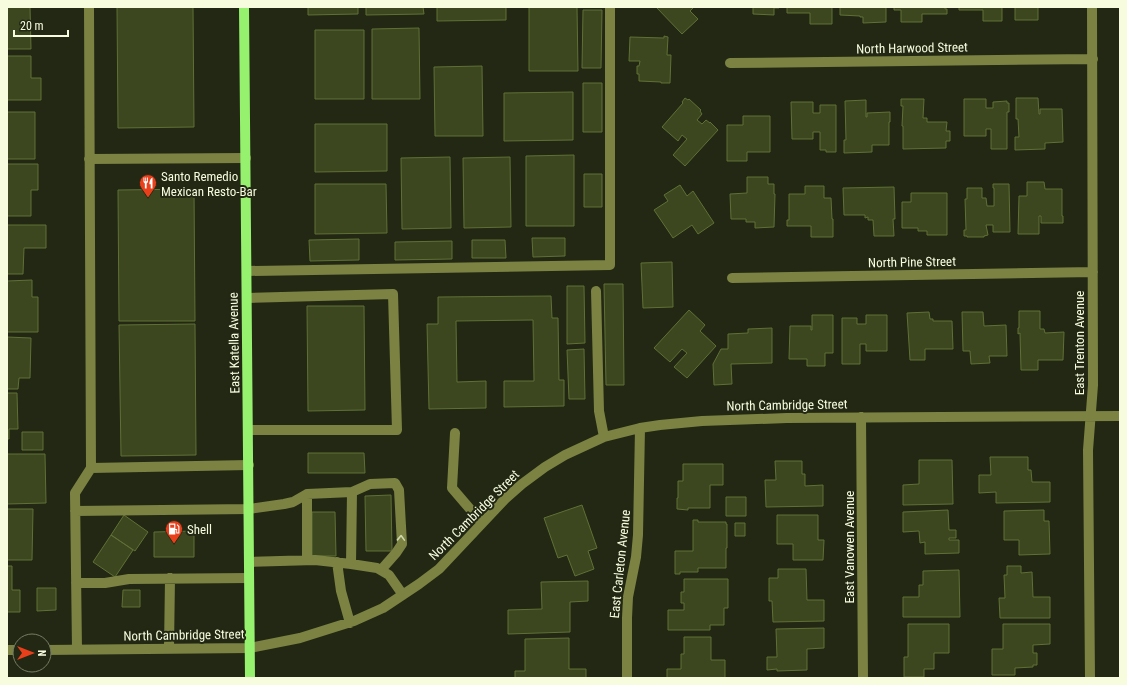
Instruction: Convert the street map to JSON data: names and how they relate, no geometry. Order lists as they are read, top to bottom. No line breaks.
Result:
{"streets":{"main road":["East Katella Avenue"],"street":["North Harwood Street","North Pine Street","East Trenton Avenue","North Cambridge Street","East Vanowen Avenue","East Carleton Avenue"]},"crossings":[["North Harwood Street","East Trenton Avenue"],["North Pine Street","East Trenton Avenue"],["East Katella Avenue","North Cambridge Street"],["East Trenton Avenue","North Cambridge Street"],["North Cambridge Street","East Vanowen Avenue"],["North Cambridge Street","East Carleton Avenue"]],"places":{"restaurant":["Santo Remedio Mexican Resto-Bar"],"fuel station":["Shell"]},"scale_bar":"20 m","north":"right"}
